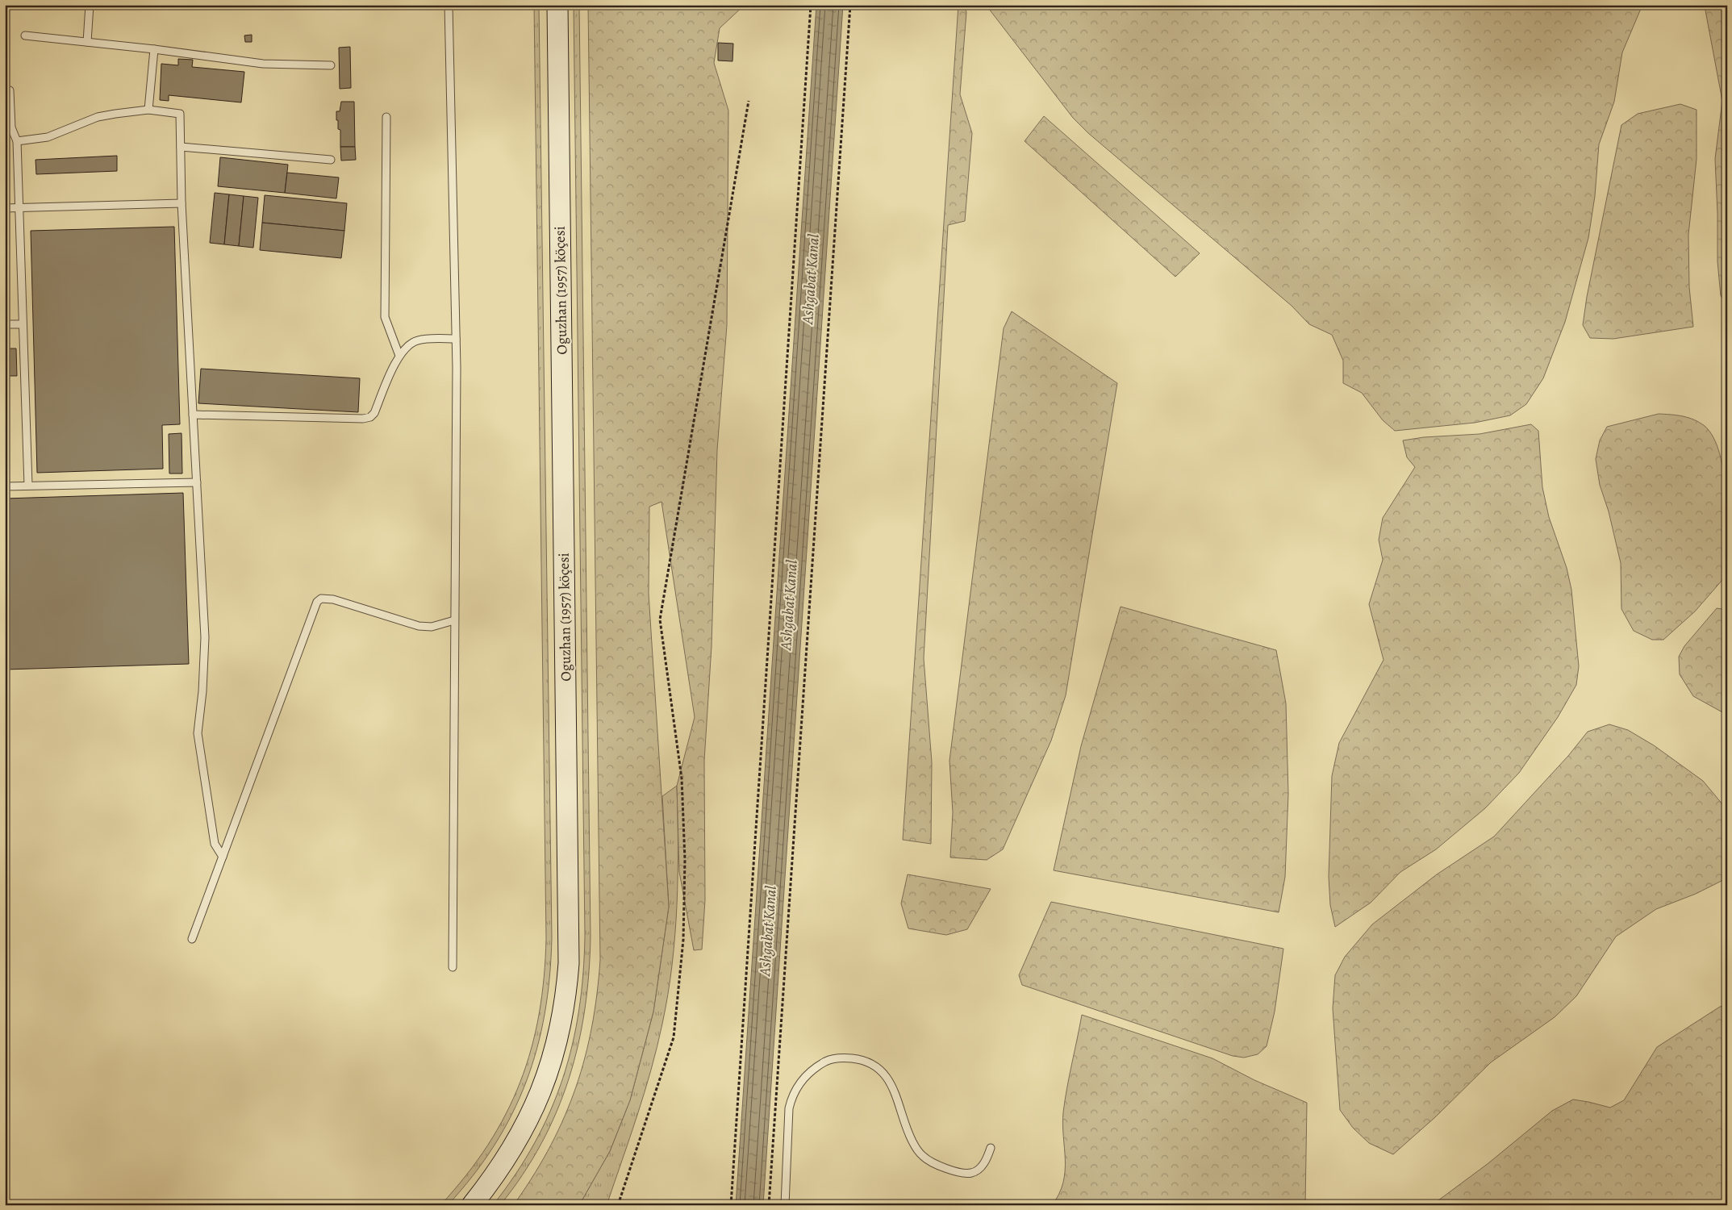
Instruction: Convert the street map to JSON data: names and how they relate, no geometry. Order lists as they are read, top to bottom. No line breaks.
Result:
{"streets":{"main road":["Oguzhan (1957) köçesi"]},"water":["Ashgabat Kanal"]}
